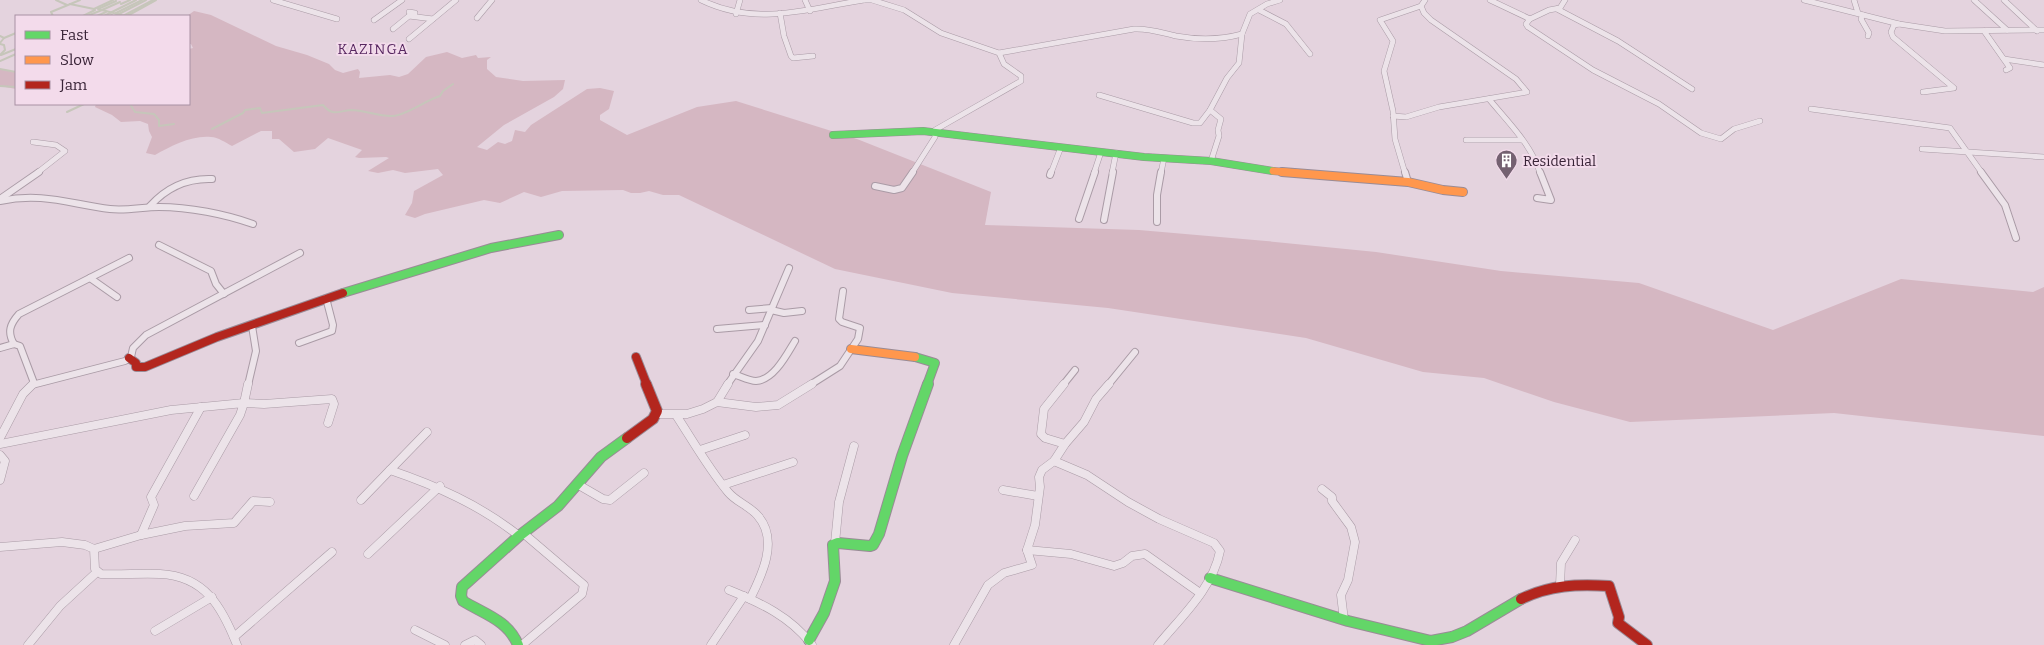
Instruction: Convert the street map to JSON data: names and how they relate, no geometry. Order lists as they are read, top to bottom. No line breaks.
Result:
{"districts":["KAZINGA"],"places":{"building":["Residential"]},"legend":["Fast","Slow","Jam"]}
